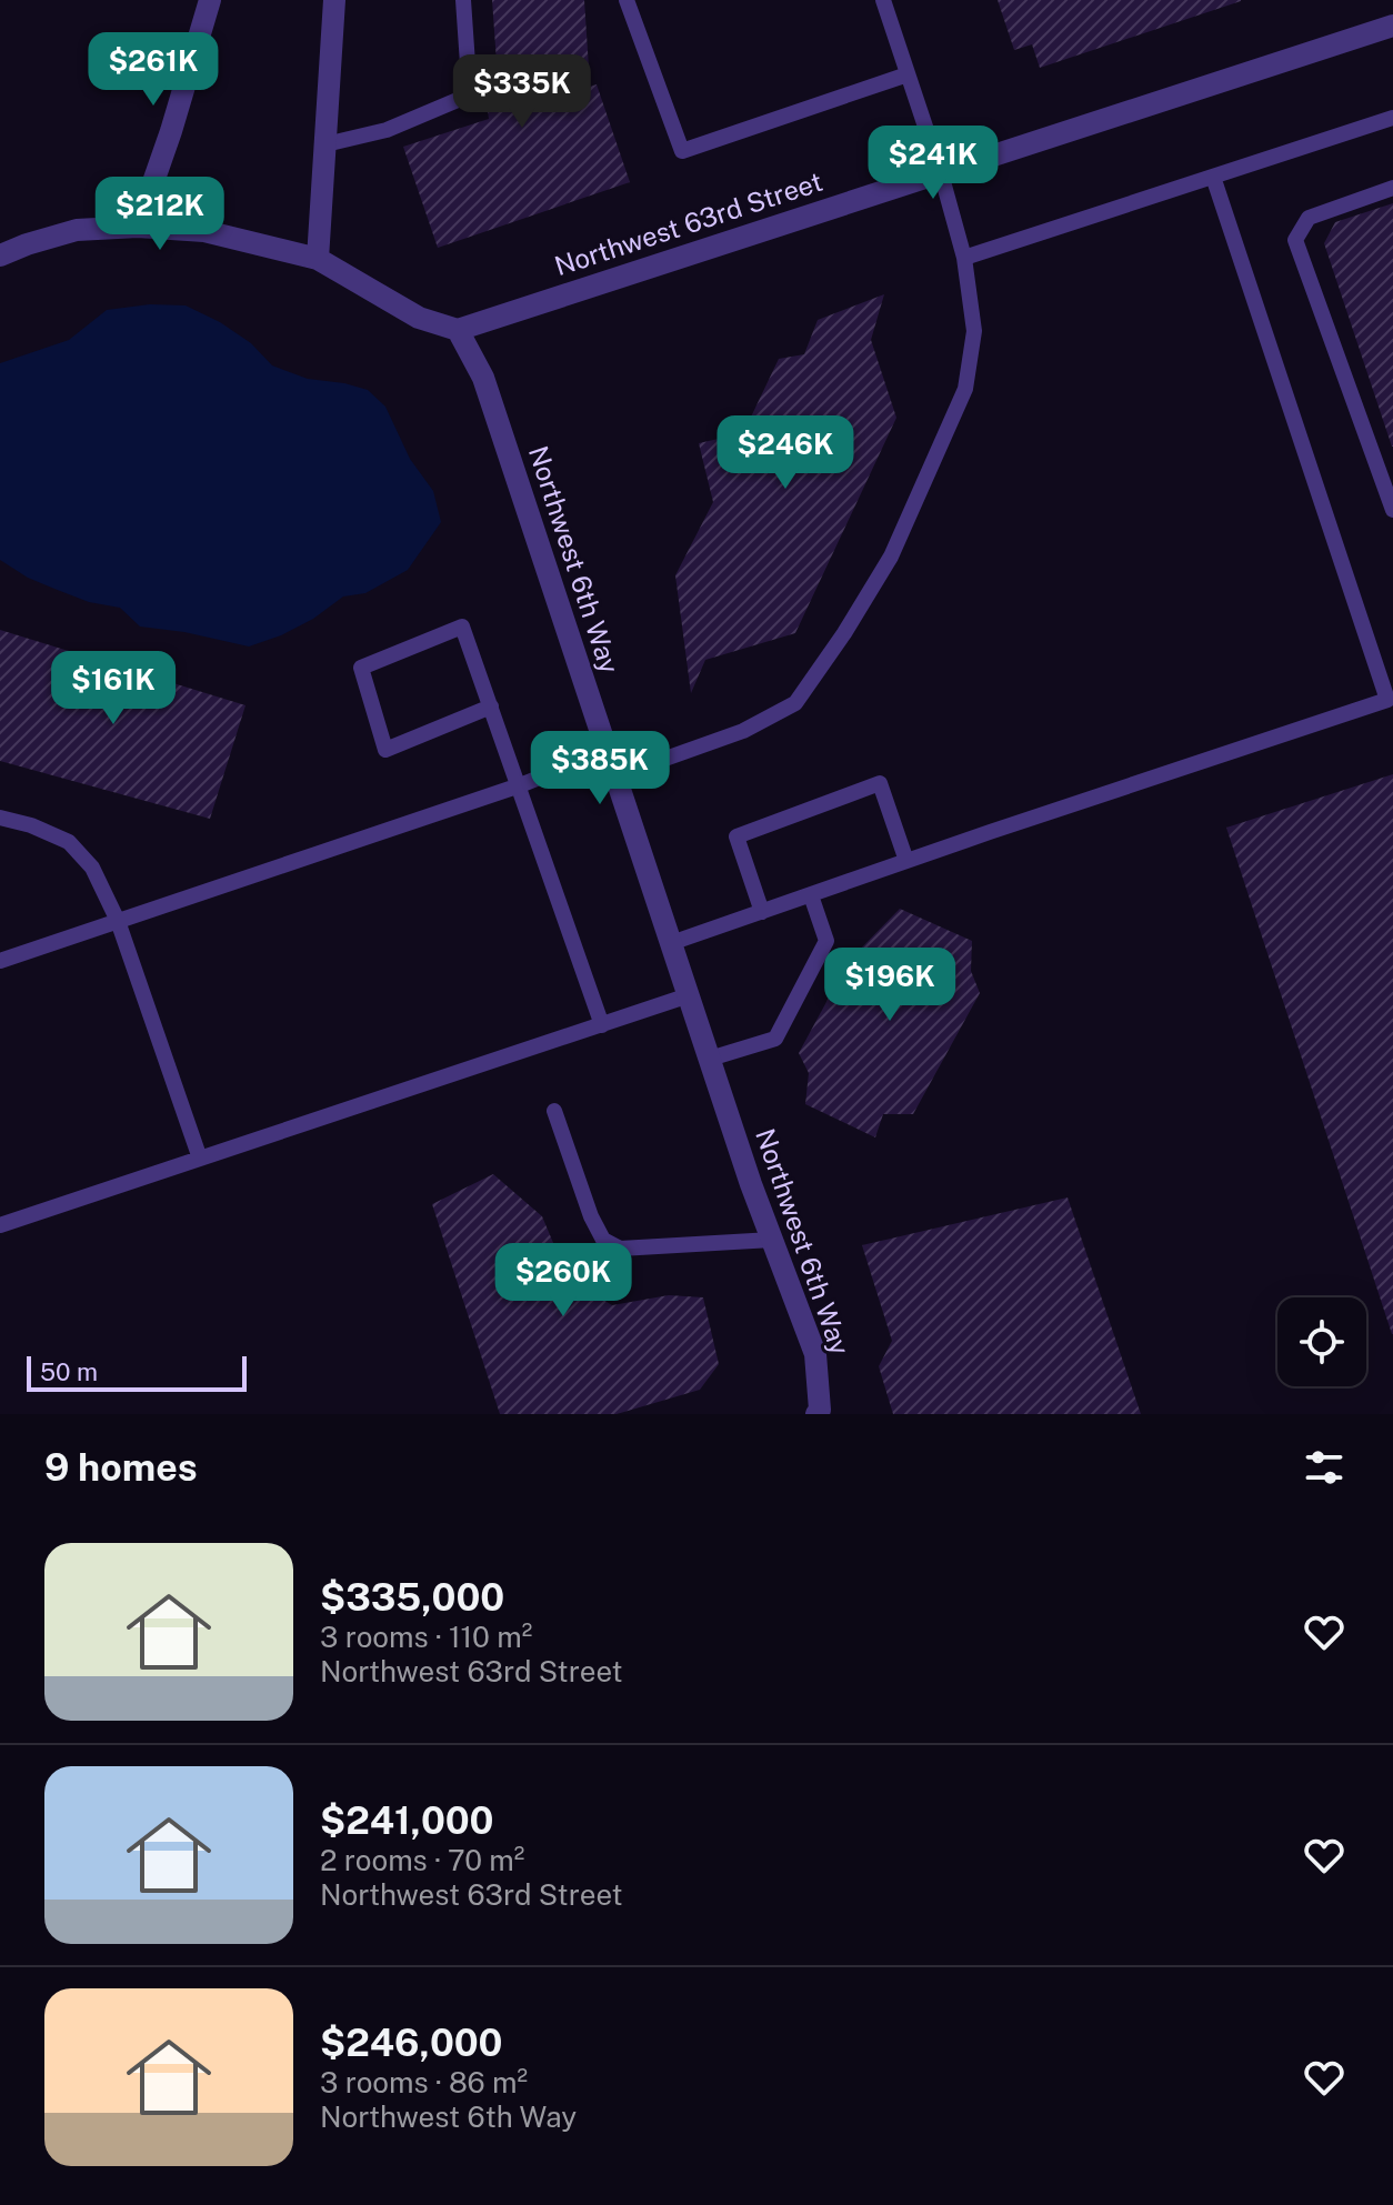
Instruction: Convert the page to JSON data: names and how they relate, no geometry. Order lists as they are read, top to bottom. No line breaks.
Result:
{"streets":{"street":["Northwest 63rd Street","Northwest 6th Way"]},"crossings":[["Northwest 63rd Street","Northwest 6th Way"]],"scale_bar":"50 m","page":{"price":["$261K","$335K","$241K","$212K","$246K","$161K","$385K","$196K","$260K"],"scale":"50 m","heading":"9 homes","list":[{"name":"$335,000","note":"3 rooms · 110 m² · Northwest 63rd Street"},{"name":"$241,000","note":"2 rooms · 70 m² · Northwest 63rd Street"},{"name":"$246,000","note":"3 rooms · 86 m² · Northwest 6th Way"}]}}
